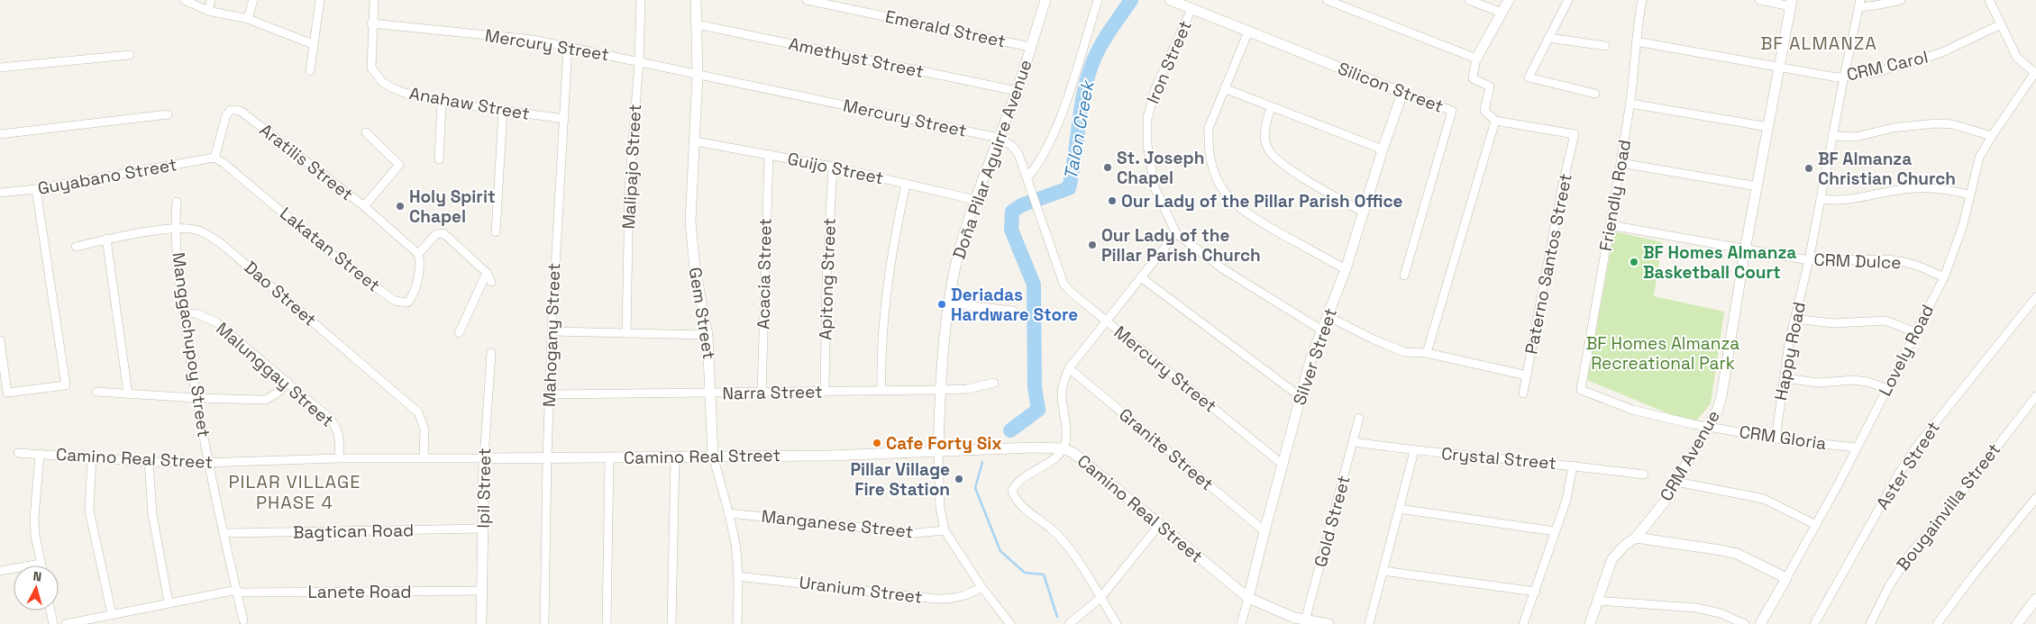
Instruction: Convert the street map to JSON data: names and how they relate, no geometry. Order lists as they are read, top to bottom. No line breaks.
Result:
{"streets":{"street":["Emerald Street","Mercury Street","Amethyst Street","Iron Street","CRM Carol","Silicon Street","Anahaw Street","Doña Pilar Aguirre Avenue","Aratilis Street","Malipajo Street","Guijo Street","Guyabano Street","Friendly Road","Lakatan Street","CRM Dulce","Paterno Santos Street","Acacia Street","Apitong Street","Dao Street","Gem Street","Mahogany Street","Manggachupoy Street","Lovely Road","Happy Road","Silver Street","Malunggay Street","Narra Street","CRM Gloria","Granite Street","CRM Avenue","Camino Real Street","Crystal Street","Aster Street","Ipil Street","Bougainvilla Street","Gold Street","Manganese Street","Bagtican Road","Uranium Street","Lanete Road"]},"crossings":[["Emerald Street","Doña Pilar Aguirre Avenue"],["Mercury Street","Anahaw Street"],["Mercury Street","Doña Pilar Aguirre Avenue"],["Mercury Street","Malipajo Street"],["Mercury Street","Gem Street"],["Mercury Street","Mahogany Street"],["Mercury Street","Silver Street"],["Amethyst Street","Doña Pilar Aguirre Avenue"],["Amethyst Street","Gem Street"],["Iron Street","Silicon Street"],["Iron Street","Silver Street"],["CRM Carol","Friendly Road"],["CRM Carol","Happy Road"],["CRM Carol","CRM Avenue"],["Silicon Street","Silver Street"],["Anahaw Street","Mahogany Street"],["Doña Pilar Aguirre Avenue","Guijo Street"],["Doña Pilar Aguirre Avenue","Narra Street"],["Doña Pilar Aguirre Avenue","Camino Real Street"],["Doña Pilar Aguirre Avenue","Manganese Street"],["Doña Pilar Aguirre Avenue","Uranium Street"],["Aratilis Street","Guyabano Street"],["Aratilis Street","Lakatan Street"],["Guijo Street","Acacia Street"],["Guijo Street","Apitong Street"],["Guijo Street","Gem Street"],["Guyabano Street","Lakatan Street"],["Friendly Road","CRM Dulce"],["Friendly Road","CRM Gloria"],["CRM Dulce","Lovely Road"],["CRM Dulce","Happy Road"],["CRM Dulce","CRM Avenue"],["Acacia Street","Narra Street"],["Apitong Street","Narra Street"],["Dao Street","Manggachupoy Street"],["Dao Street","Camino Real Street"],["Gem Street","Narra Street"],["Gem Street","Camino Real Street"],["Gem Street","Manganese Street"],["Gem Street","Uranium Street"],["Mahogany Street","Narra Street"],["Mahogany Street","Camino Real Street"],["Manggachupoy Street","Malunggay Street"],["Manggachupoy Street","Camino Real Street"],["Manggachupoy Street","Bagtican Road"],["Manggachupoy Street","Lanete Road"],["Lovely Road","CRM Gloria"],["Happy Road","CRM Gloria"],["Silver Street","Granite Street"],["Silver Street","Camino Real Street"],["Malunggay Street","Camino Real Street"],["CRM Gloria","CRM Avenue"],["Camino Real Street","Ipil Street"],["Camino Real Street","Gold Street"],["Crystal Street","Gold Street"],["Ipil Street","Bagtican Road"],["Ipil Street","Lanete Road"]],"districts":["BF ALMANZA","PILAR VILLAGE PHASE 4"],"water":["Talon Creek"],"parks":["BF Homes Almanza Recreational Park"],"places":["St. Joseph Chapel","BF Almanza Christian Church","Our Lady of the Pillar Parish Office","Holy Spirit Chapel","Our Lady of the Pillar Parish Church","BF Homes Almanza Basketball Court","Deriadas Hardware Store","Cafe Forty Six","Pillar Village Fire Station"],"north":"top"}
